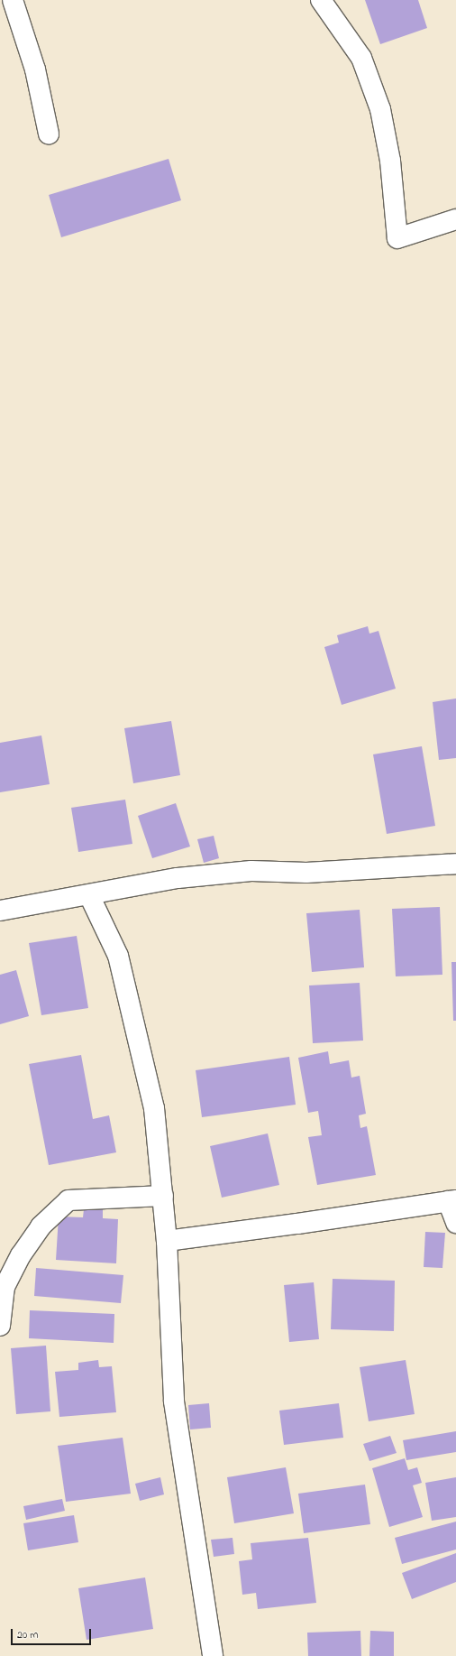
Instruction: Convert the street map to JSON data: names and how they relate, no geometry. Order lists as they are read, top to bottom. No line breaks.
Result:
{"scale_bar":"20 m"}
